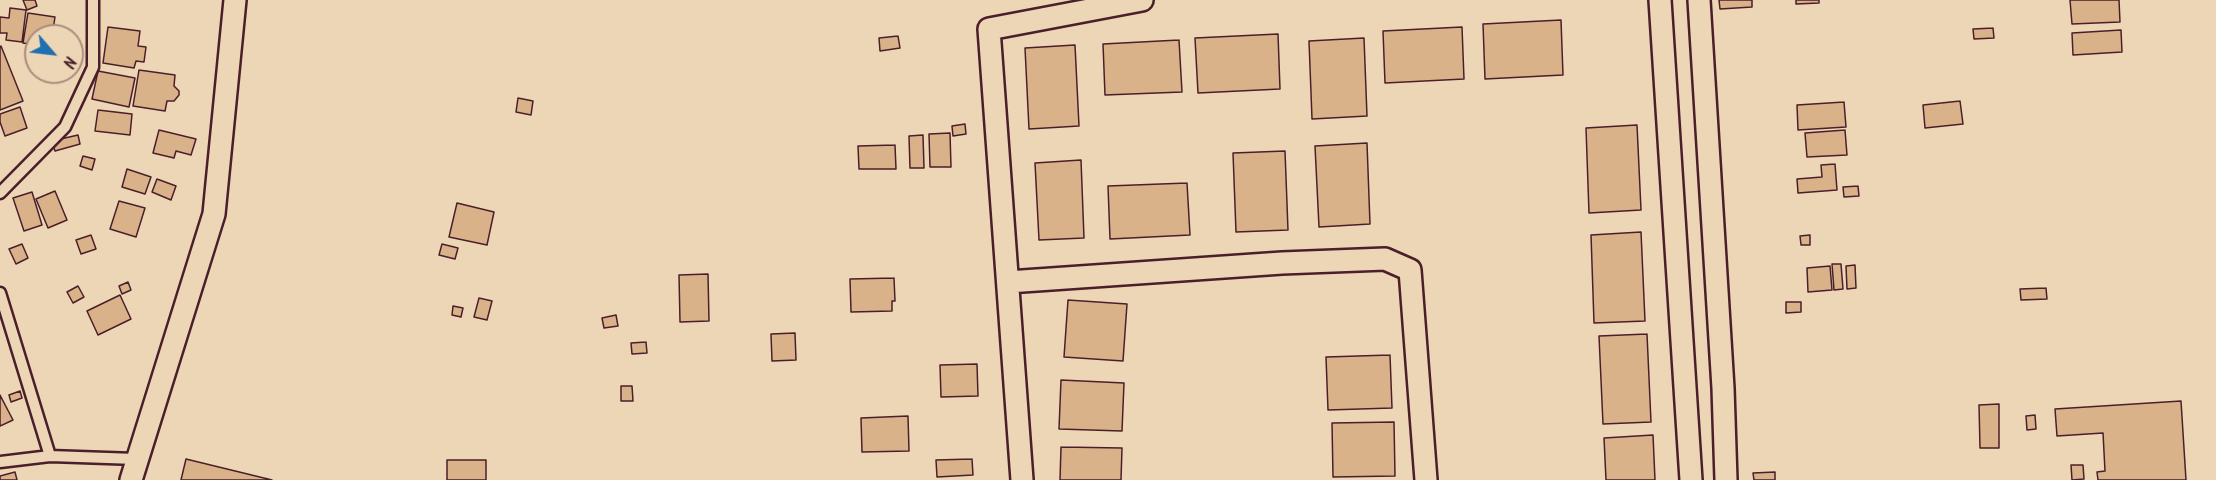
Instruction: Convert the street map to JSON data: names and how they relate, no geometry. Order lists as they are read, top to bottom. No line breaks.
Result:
{"north":"bottom right"}
